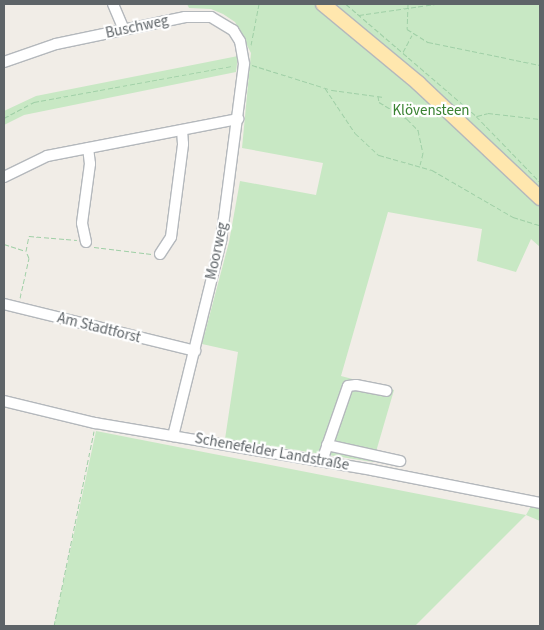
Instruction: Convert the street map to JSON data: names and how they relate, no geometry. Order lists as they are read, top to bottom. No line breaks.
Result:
{"streets":{"street":["Buschweg","Moorweg","Am Stadtforst","Schenefelder Landstraße"]},"crossings":[["Buschweg","Moorweg"],["Moorweg","Am Stadtforst"],["Moorweg","Schenefelder Landstraße"]],"parks":["Klövensteen"]}
